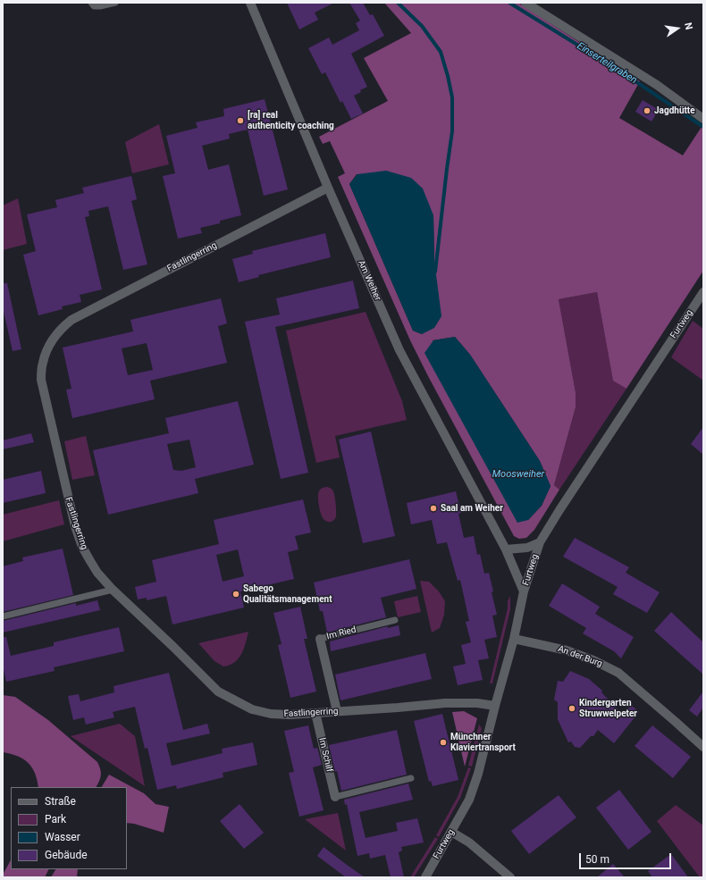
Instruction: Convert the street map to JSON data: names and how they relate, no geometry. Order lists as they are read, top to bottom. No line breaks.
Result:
{"streets":{"street":["Fastlingerring","Am Weiher","Furtweg","Im Ried","An der Burg","Im Schilf"]},"crossings":[["Fastlingerring","Am Weiher"],["Fastlingerring","Furtweg"],["Fastlingerring","Im Ried"],["Fastlingerring","Im Schilf"],["Am Weiher","Furtweg"],["Furtweg","An der Burg"]],"water":["Einserteilgraben","Moosweiher"],"places":["Jagdhütte","[ra] real authenticity coaching","Saal am Weiher","Sabego Qualitätsmanagement","Kindergarten Struwwelpeter","Münchner Klaviertransport"],"legend":["Straße","Park","Wasser","Gebäude"],"scale_bar":"50 m","north":"right"}
